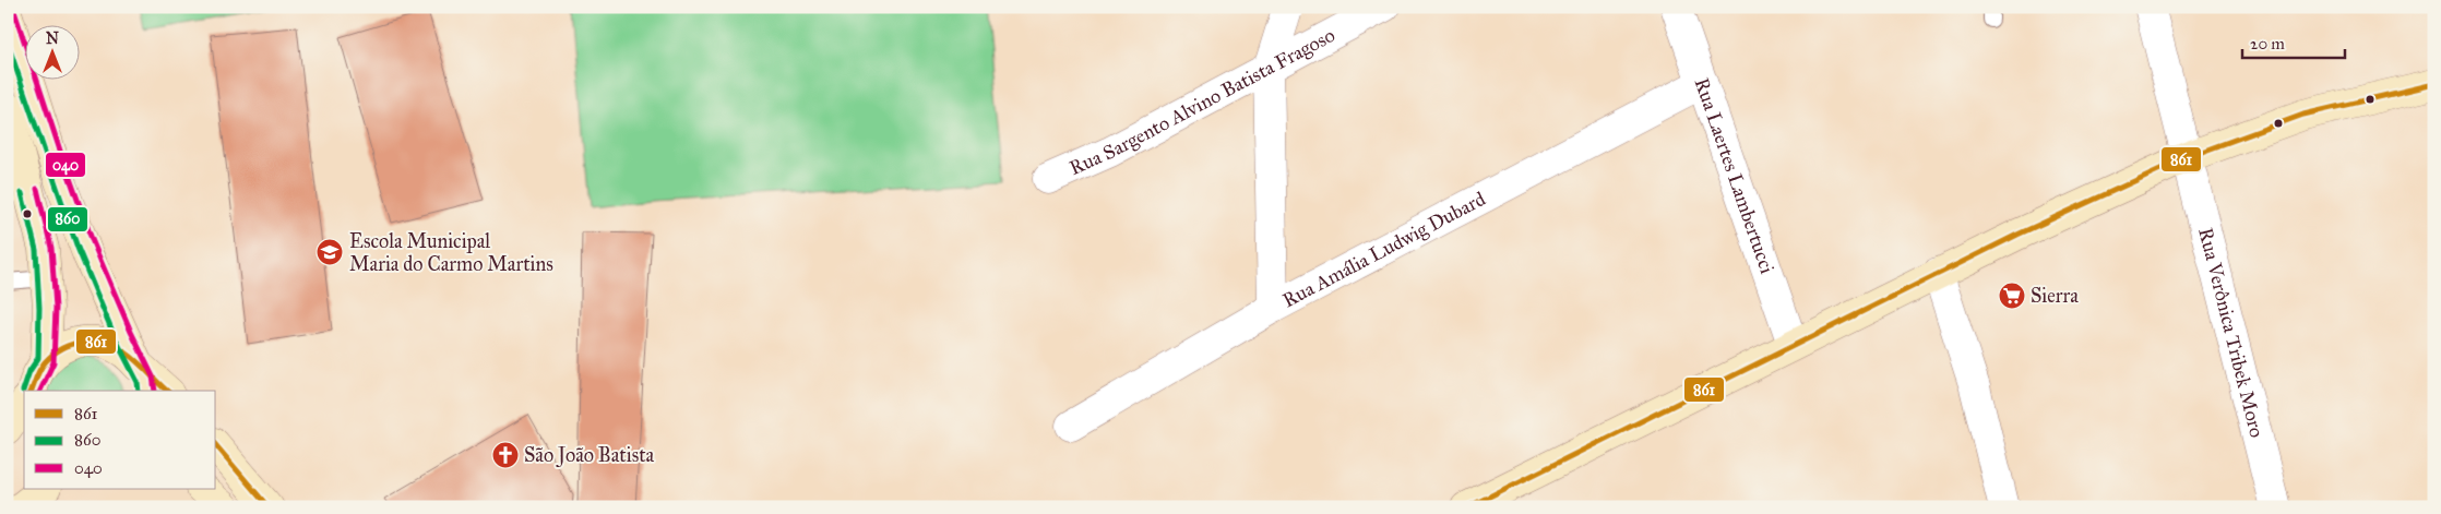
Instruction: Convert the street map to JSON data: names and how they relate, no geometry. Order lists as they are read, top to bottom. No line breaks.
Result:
{"streets":{"street":["Rua Sargento Alvino Batista Fragoso","Rua Laertes Lambertucci","Rua Amália Ludwig Dubard","Rua Verônica Tribek Moro"]},"crossings":[["Rua Laertes Lambertucci","Rua Amália Ludwig Dubard"]],"places":{"school or university":["Escola Municipal Maria do Carmo Martins"],"supermarket":["Sierra"],"church":["São João Batista"]},"lines":["transit line 040","transit line 860","transit line 861"],"legend":["861","860","040"],"scale_bar":"20 m","north":"top"}
